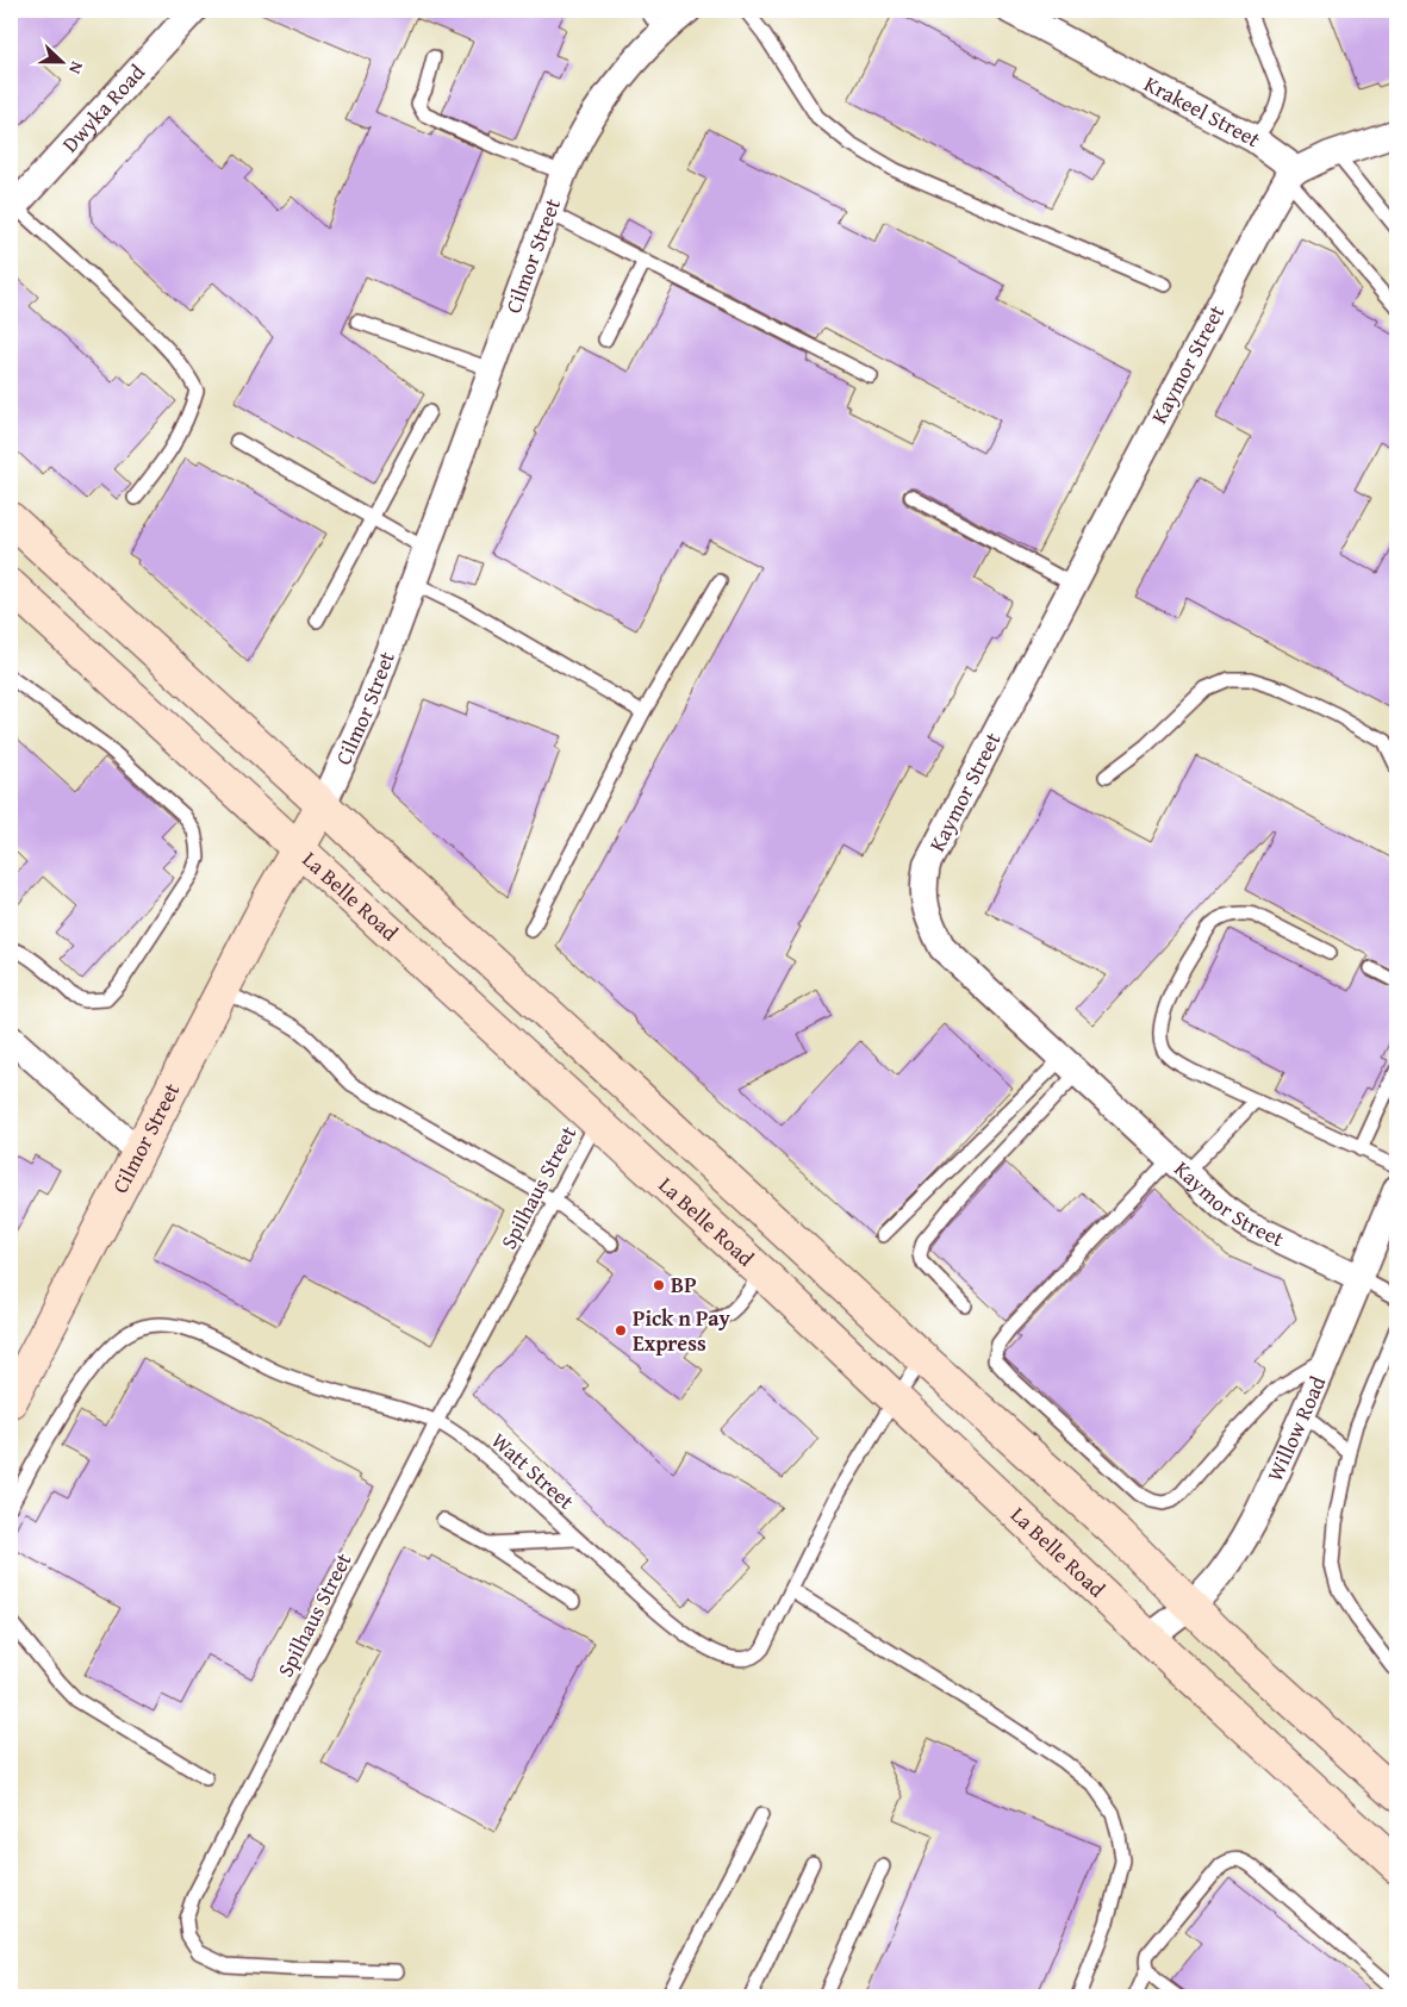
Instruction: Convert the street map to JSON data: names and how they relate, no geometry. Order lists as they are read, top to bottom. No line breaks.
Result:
{"streets":{"main road":["Cilmor Street","La Belle Road"],"street":["Dwyka Road","Krakeel Street","Kaymor Street","Willow Road"],"lane":["Spilhaus Street","Watt Street"]},"crossings":[["Krakeel Street","Kaymor Street"],["Cilmor Street","La Belle Road"],["Kaymor Street","Willow Road"],["La Belle Road","Spilhaus Street"],["La Belle Road","Willow Road"],["La Belle Road","Watt Street"],["Spilhaus Street","Watt Street"]],"places":["BP","Pick n Pay Express"],"north":"right"}
